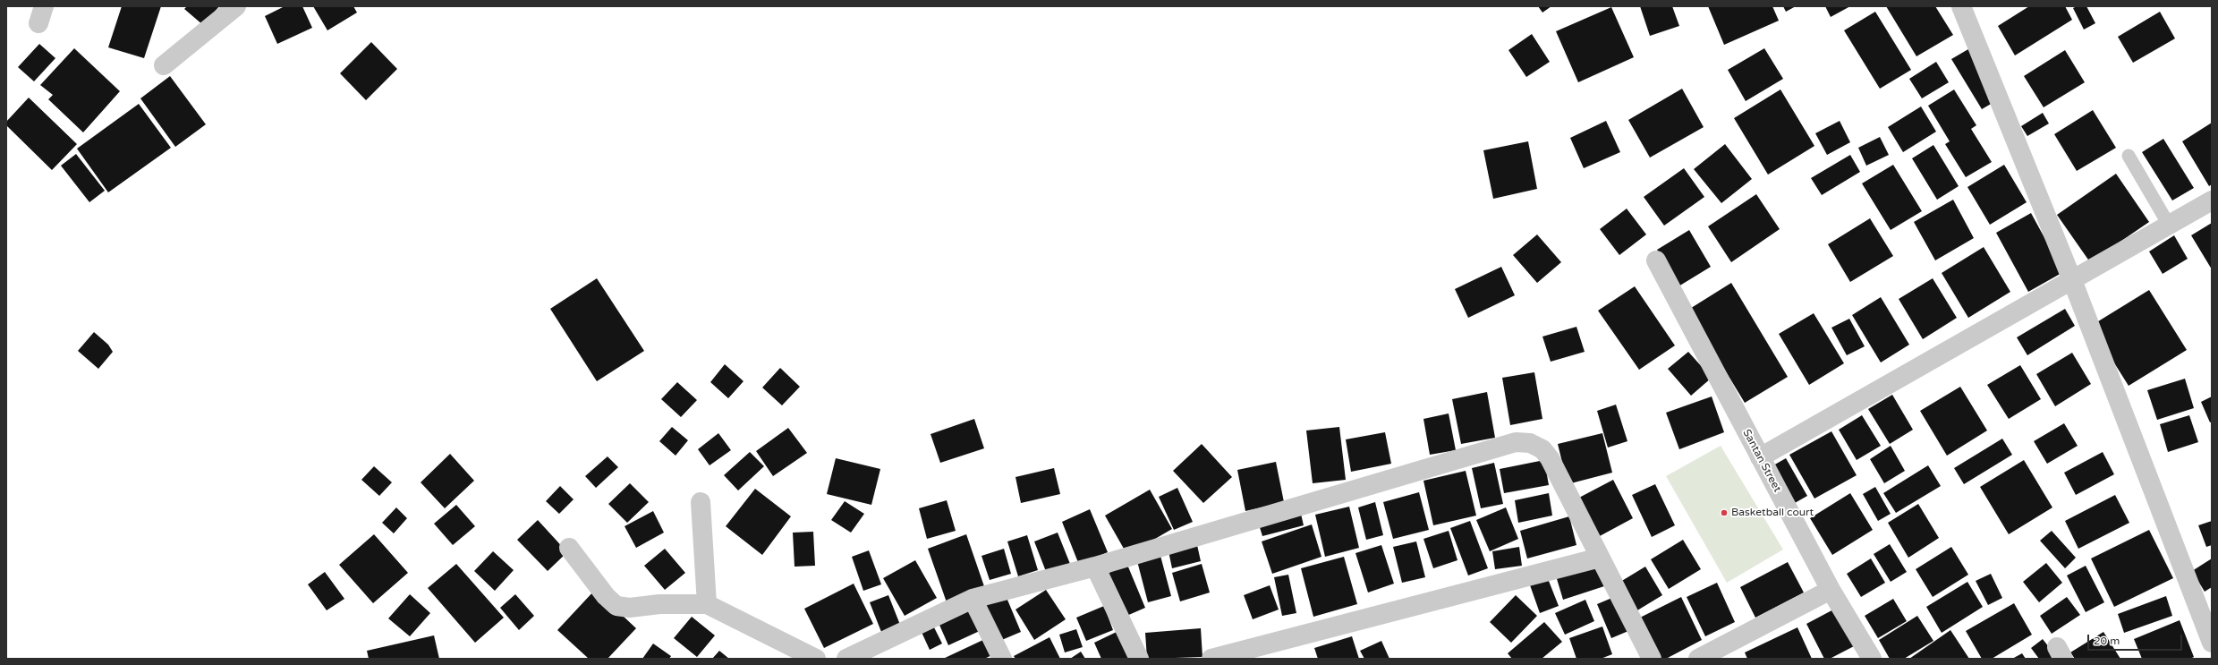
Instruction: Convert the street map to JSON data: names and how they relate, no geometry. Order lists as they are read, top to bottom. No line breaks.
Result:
{"streets":{"street":["Santan Street"]},"places":["Basketball court"],"scale_bar":"20 m"}
